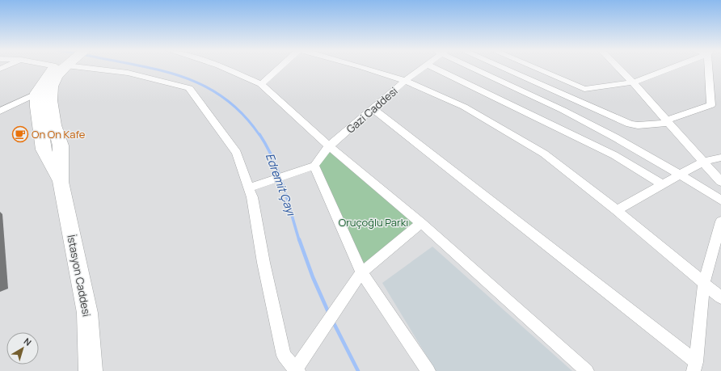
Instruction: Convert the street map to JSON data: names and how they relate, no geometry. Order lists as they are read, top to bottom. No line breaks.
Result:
{"streets":{"main road":["İstasyon Caddesi"],"street":["Gazi Caddesi"]},"water":["Edremit Çayı"],"parks":["Oruçoğlu Parkı"],"places":{"cafe":["On On Kafe"]},"north":"top right"}
